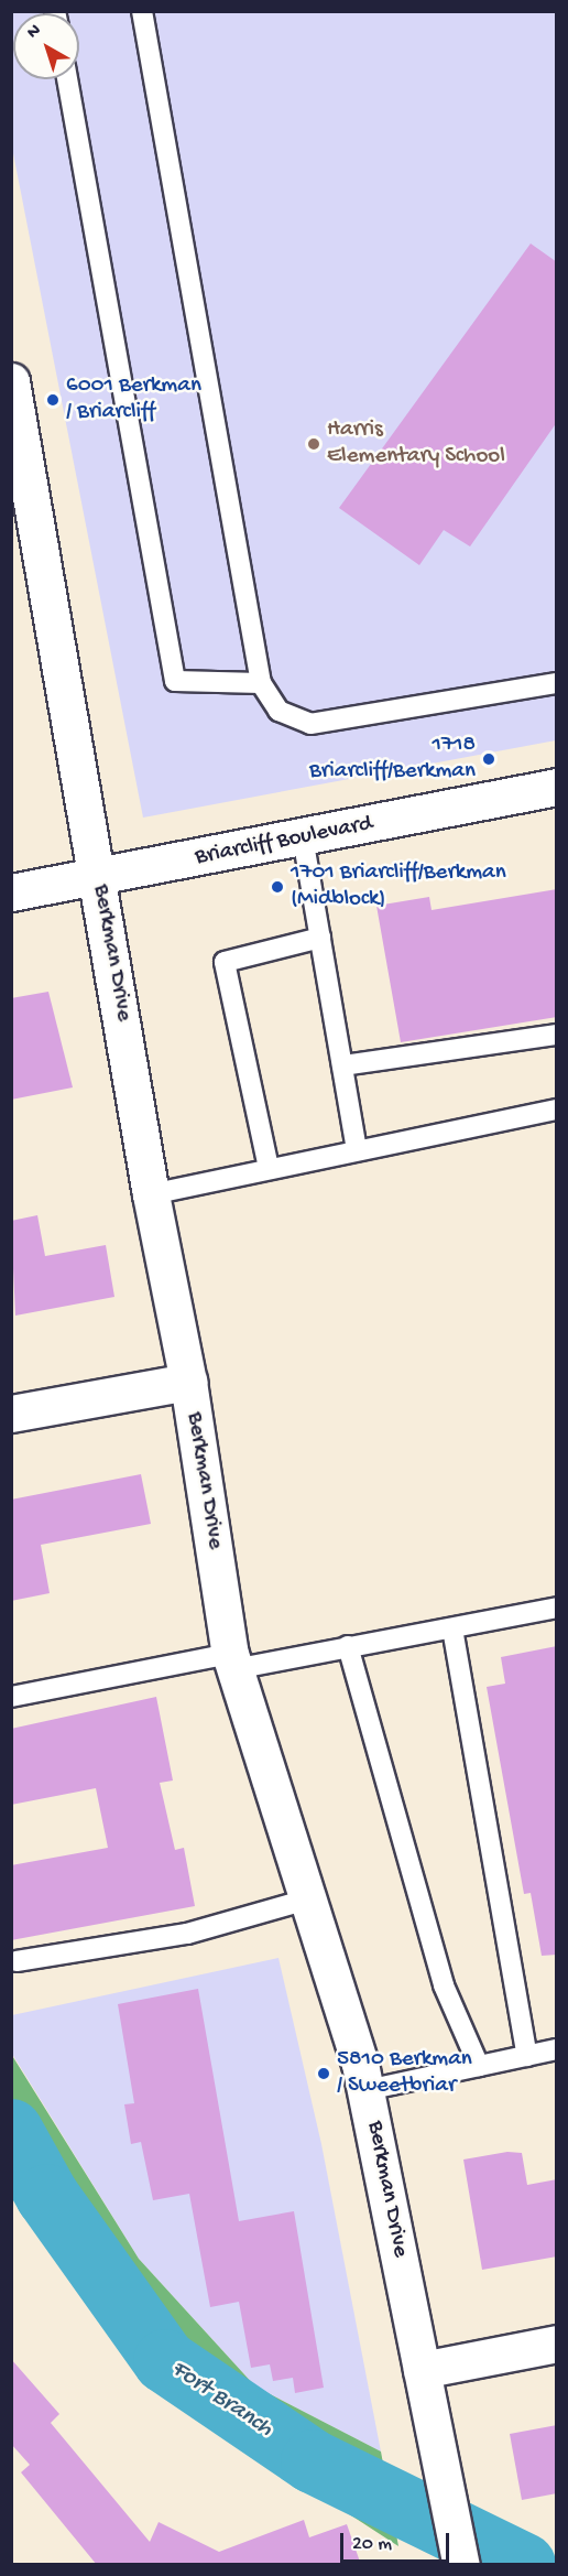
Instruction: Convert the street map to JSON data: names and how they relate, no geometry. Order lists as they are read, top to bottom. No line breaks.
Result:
{"streets":{"street":["Briarcliff Boulevard","Berkman Drive"]},"crossings":[["Briarcliff Boulevard","Berkman Drive"]],"water":["Fort Branch"],"places":["6001 Berkman / Briarcliff","Harris Elementary School","1718 Briarcliff/Berkman","1701 Briarcliff/Berkman (Midblock)","5810 Berkman / Sweetbriar"],"scale_bar":"20 m","north":"top left"}
